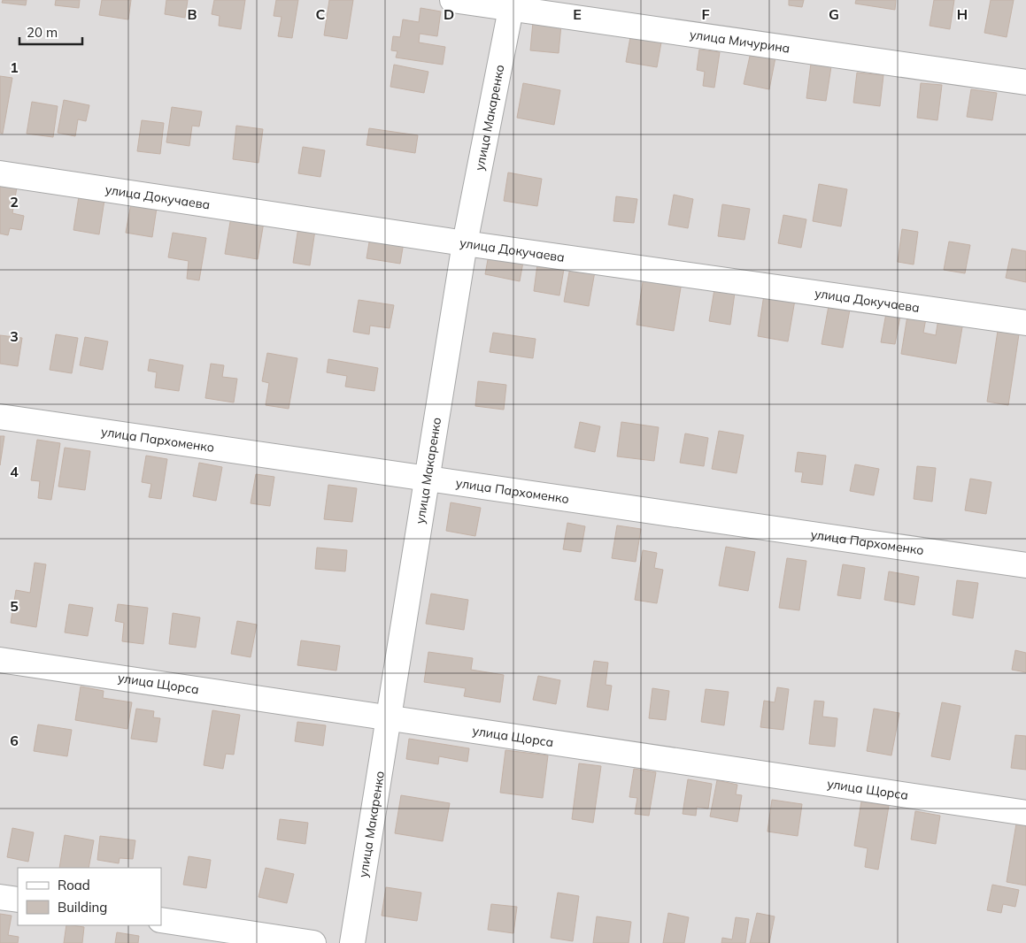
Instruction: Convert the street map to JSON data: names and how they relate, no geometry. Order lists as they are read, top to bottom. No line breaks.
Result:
{"streets":{"street":["улица Мичурина","улица Макаренко","улица Докучаева","улица Пархоменко","улица Щорса"]},"crossings":[["улица Мичурина","улица Макаренко"],["улица Макаренко","улица Докучаева"],["улица Макаренко","улица Пархоменко"],["улица Макаренко","улица Щорса"]],"legend":["Road","Building"],"scale_bar":"20 m","grid":{"columns":["B","C","D","E","F","G","H"],"rows":["1","2","3","4","5","6"]}}
